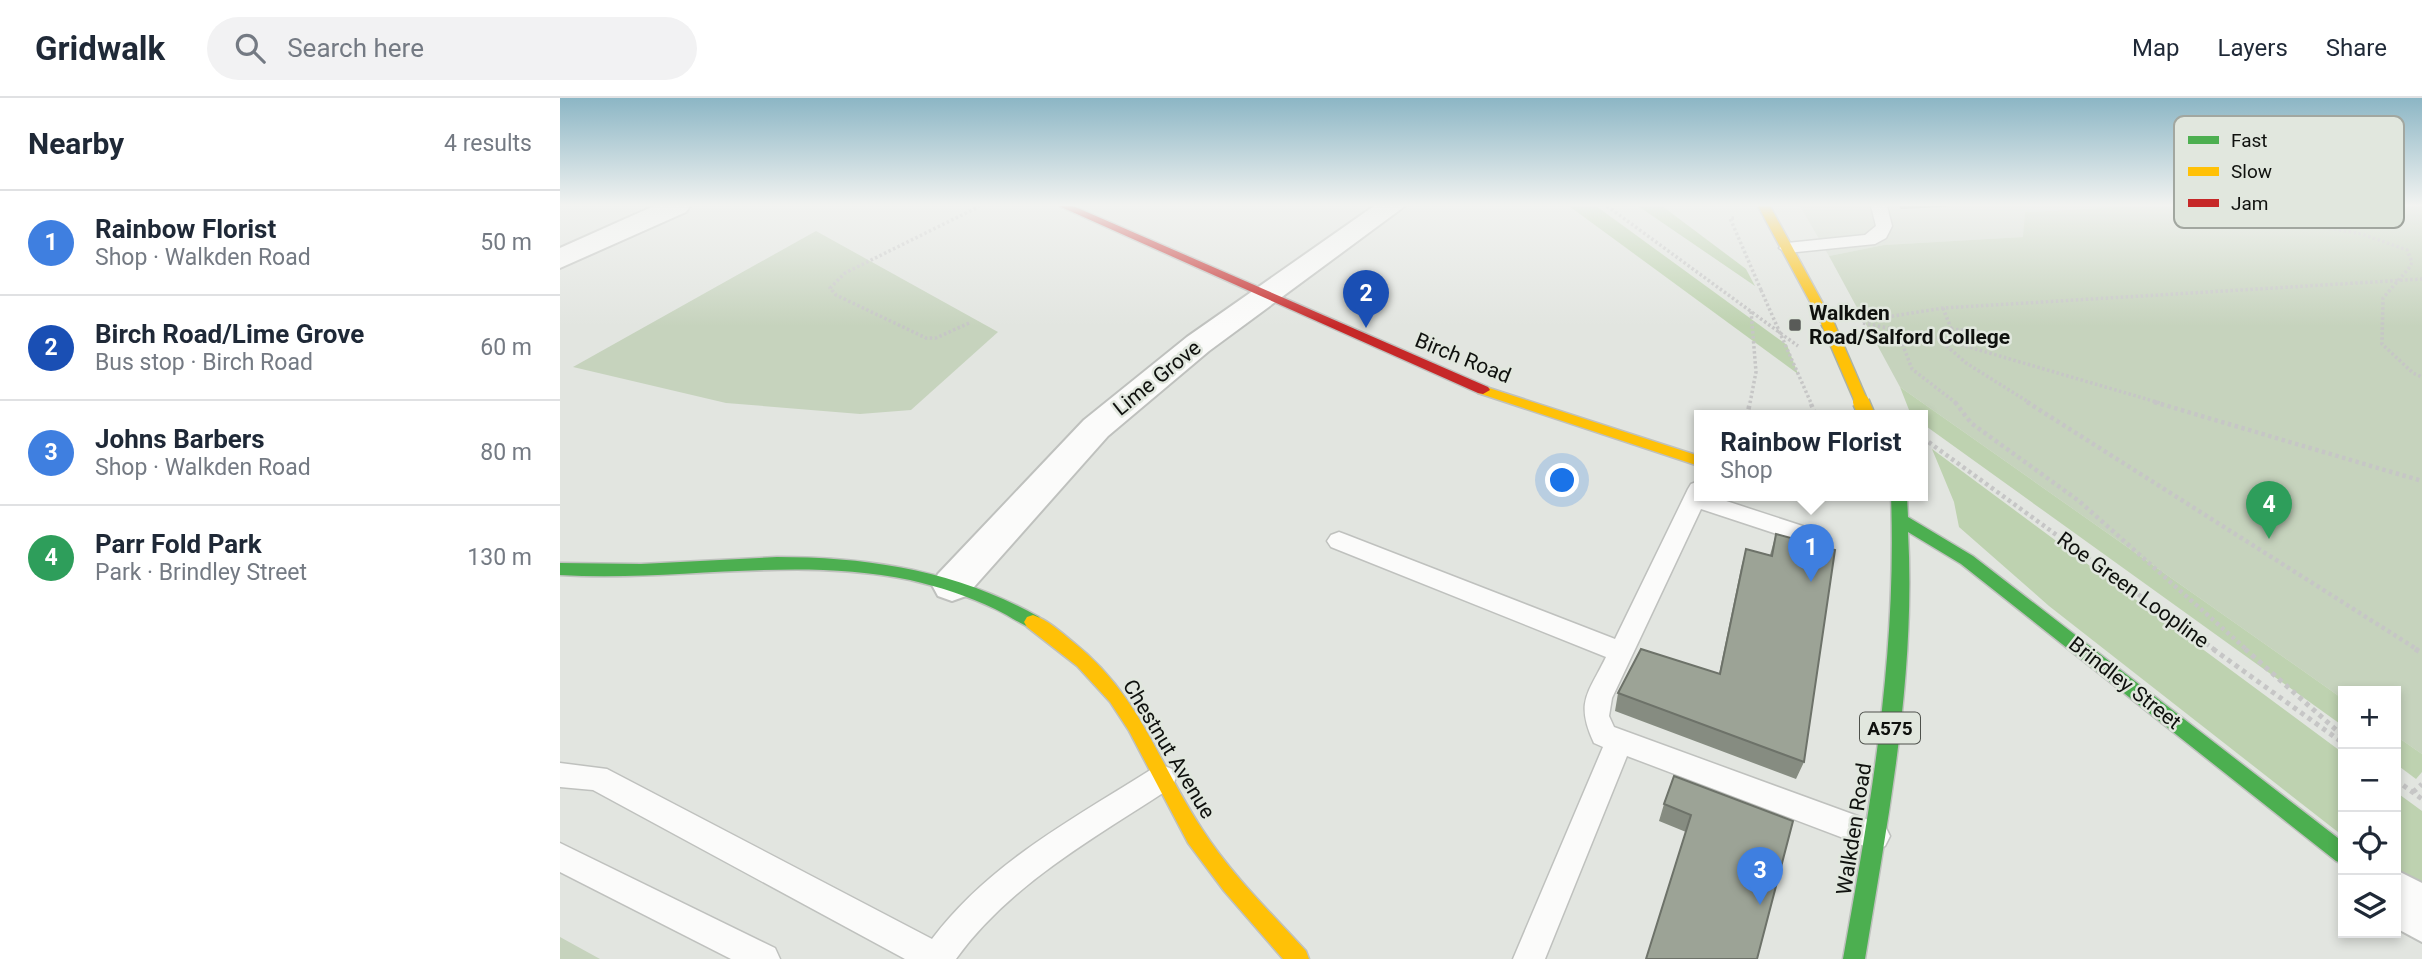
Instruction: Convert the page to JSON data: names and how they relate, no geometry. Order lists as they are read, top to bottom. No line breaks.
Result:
{"streets":{"street":["Birch Road","Lime Grove","Brindley Street","A575","Chestnut Avenue","Walkden Road"],"path":["Roe Green Loopline"]},"crossings":[["Birch Road","Lime Grove"],["Lime Grove","Chestnut Avenue"],["Brindley Street","Walkden Road"]],"places":{"transit":["Walkden Road/Salford College"]},"legend":["Fast","Slow","Jam"],"page":{"header":"Gridwalk","search":"Search here","nav":["Map","Layers","Share"],"heading":["Nearby","4 results"],"list":[{"mark":"1","name":"Rainbow Florist","note":"Shop · Walkden Road","value":"50 m"},{"mark":"2","name":"Birch Road/Lime Grove","note":"Bus stop · Birch Road","value":"60 m"},{"mark":"3","name":"Johns Barbers","note":"Shop · Walkden Road","value":"80 m"},{"mark":"4","name":"Parr Fold Park","note":"Park · Brindley Street","value":"130 m"}],"pins":["2","4","1","3"],"popup":["Rainbow Florist","Shop"],"map_buttons":["+","−"]}}
